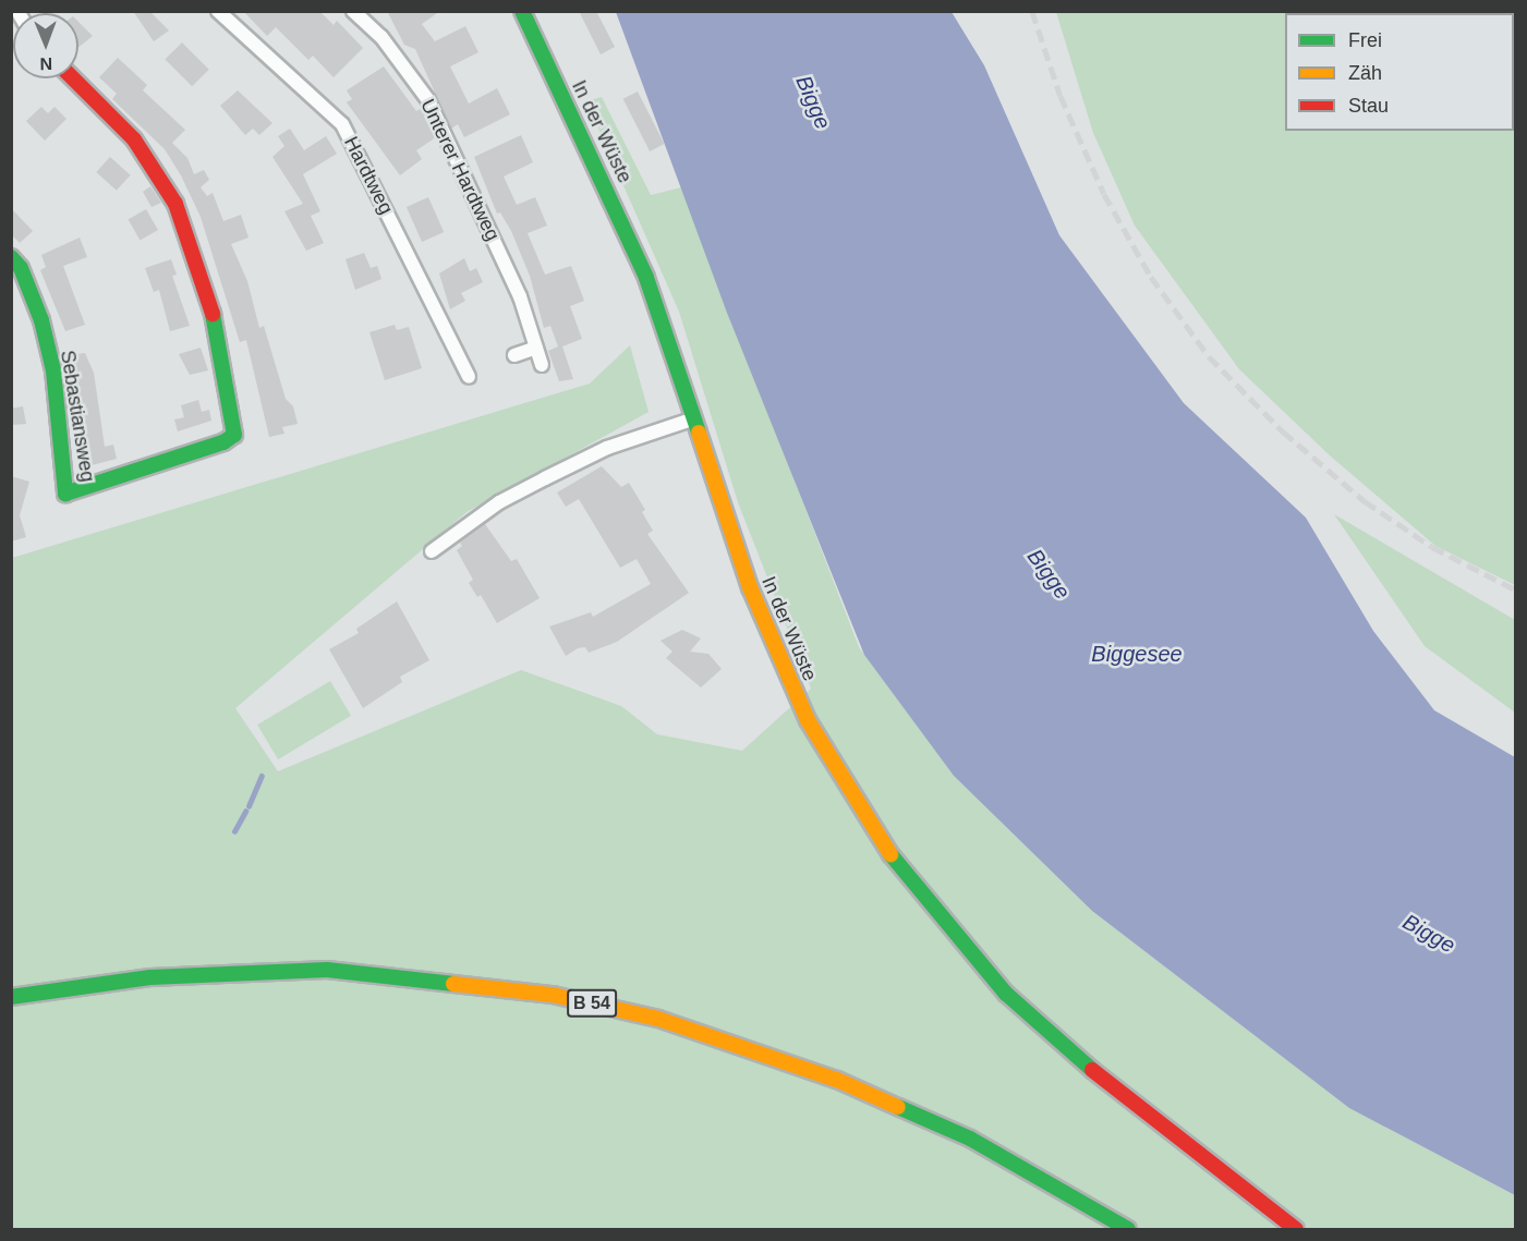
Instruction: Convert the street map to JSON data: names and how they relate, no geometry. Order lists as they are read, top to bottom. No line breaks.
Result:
{"streets":{"main road":["In der Wüste","Sebastiansweg","B 54"],"street":["Unterer Hardtweg","Hardtweg"]},"water":["Bigge","Biggesee"],"legend":["Frei","Zäh","Stau"],"north":"bottom"}
